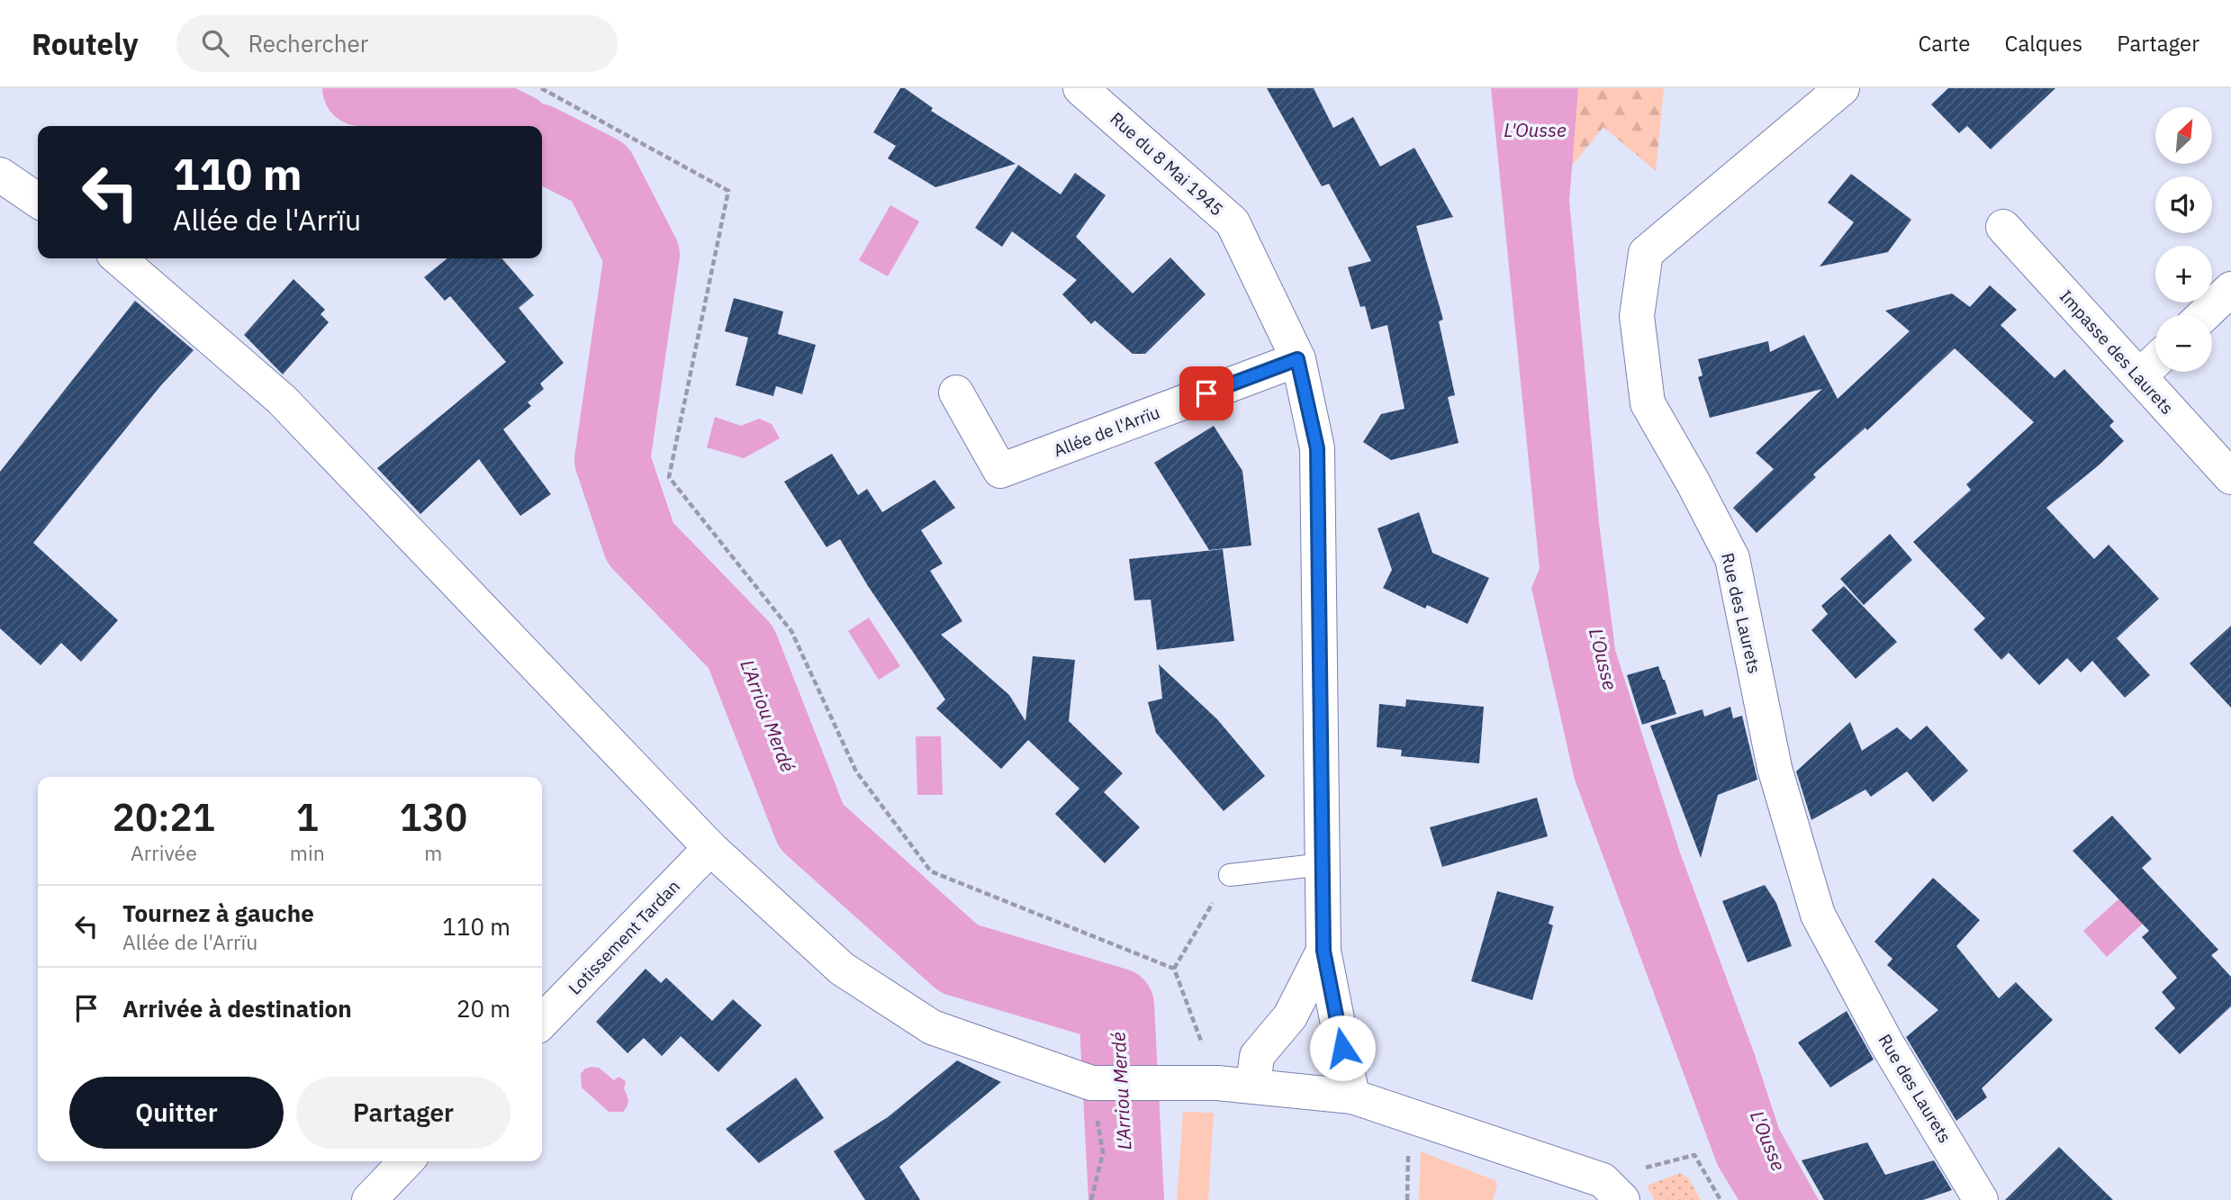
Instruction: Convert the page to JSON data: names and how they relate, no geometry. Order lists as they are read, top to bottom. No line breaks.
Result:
{"streets":{"street":["Rue du 8 Mai 1945","Impasse des Laurets","Allée de l'Arrïu","Rue des Laurets","Lotissement Tardan"]},"crossings":[["Rue du 8 Mai 1945","Allée de l'Arrïu"]],"water":["L'Ousse","L'Arriou Merdé"],"north":"top right","page":{"header":"Routely","search":"Rechercher","nav":["Carte","Calques","Partager"],"map_buttons":["+","−"],"turn":["110 m","Allée de l'Arrïu"],"eta":["20:21","Arrivée","1","min","130","m"],"list":[{"name":"Tournez à gauche","note":"Allée de l'Arrïu","value":"110 m"},{"name":"Arrivée à destination","value":"20 m"}],"buttons":["Quitter","Partager"]}}
